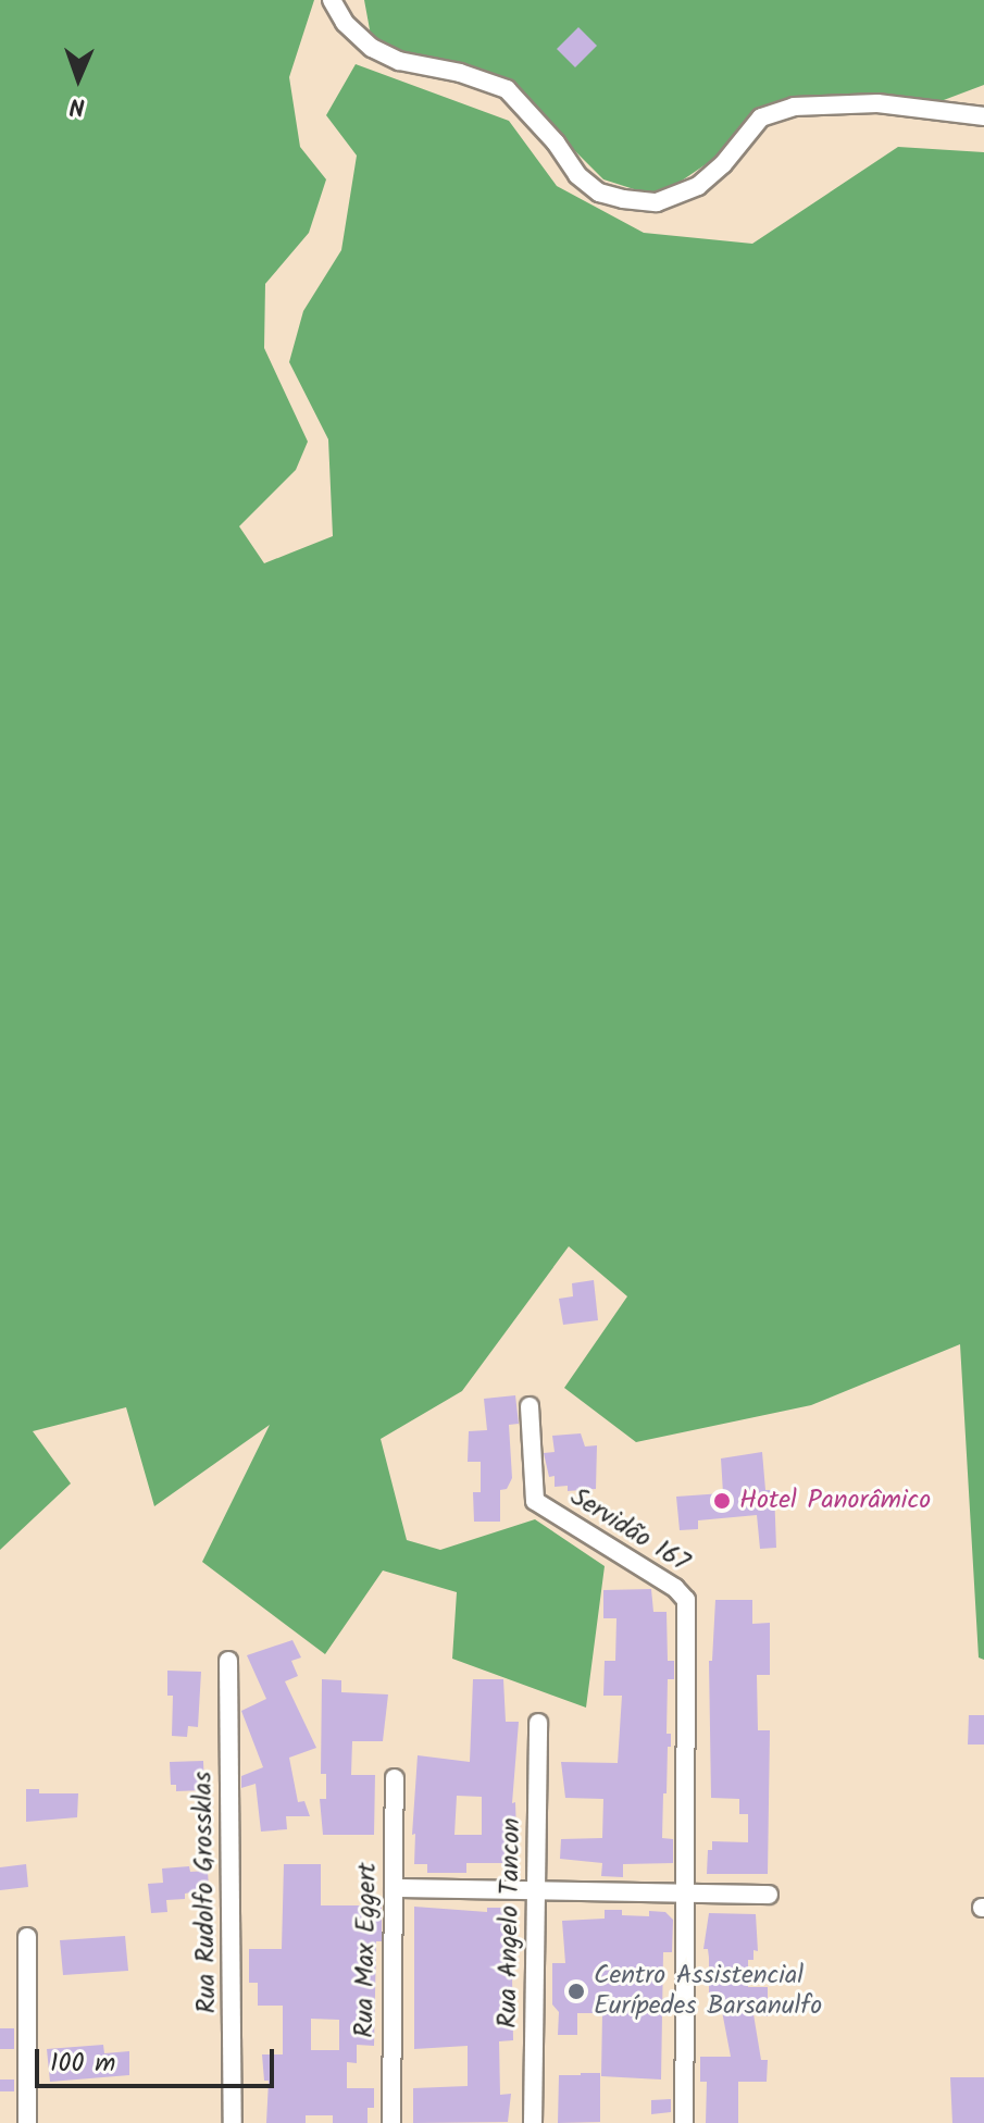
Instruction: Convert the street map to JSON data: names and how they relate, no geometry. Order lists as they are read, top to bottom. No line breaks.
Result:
{"streets":{"street":["Servidão 167","Rua Rudolfo Grossklas","Rua Angelo Tancon","Rua Max Eggert"]},"places":["Hotel Panorâmico","Centro Assistencial Eurípedes Barsanulfo"],"scale_bar":"100 m","north":"bottom"}
